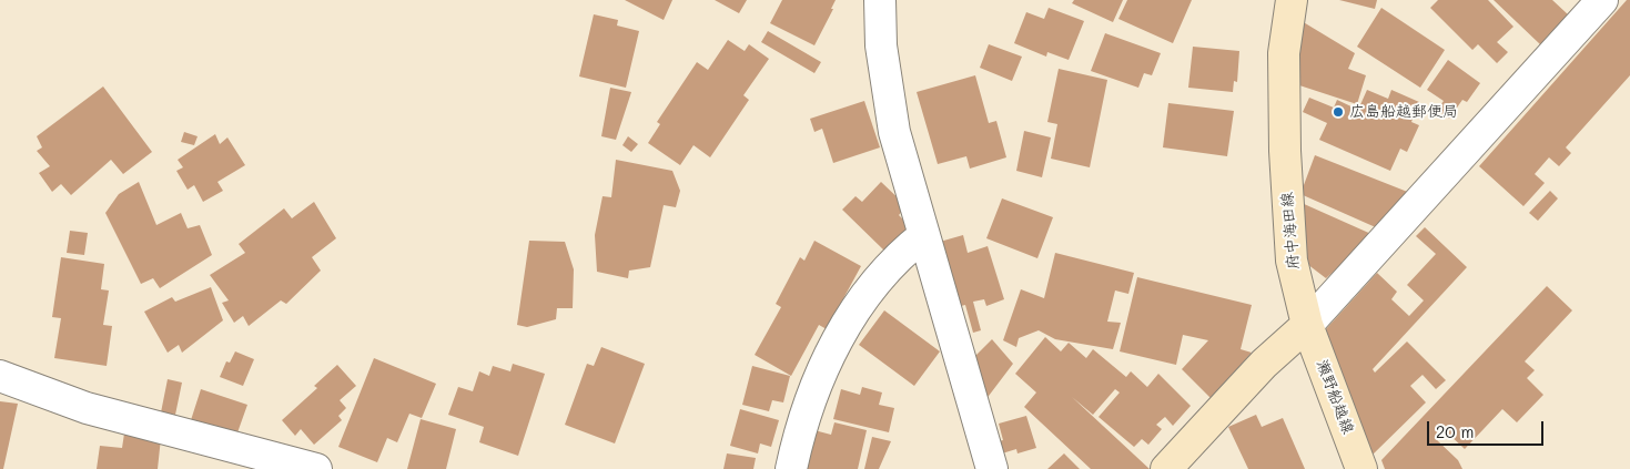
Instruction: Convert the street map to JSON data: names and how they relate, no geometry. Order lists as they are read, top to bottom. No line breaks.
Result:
{"streets":{"main road":["府中海田線","瀬野船越線"]},"crossings":[["府中海田線","瀬野船越線"]],"places":["広島船越郵便局"],"scale_bar":"20 m"}
